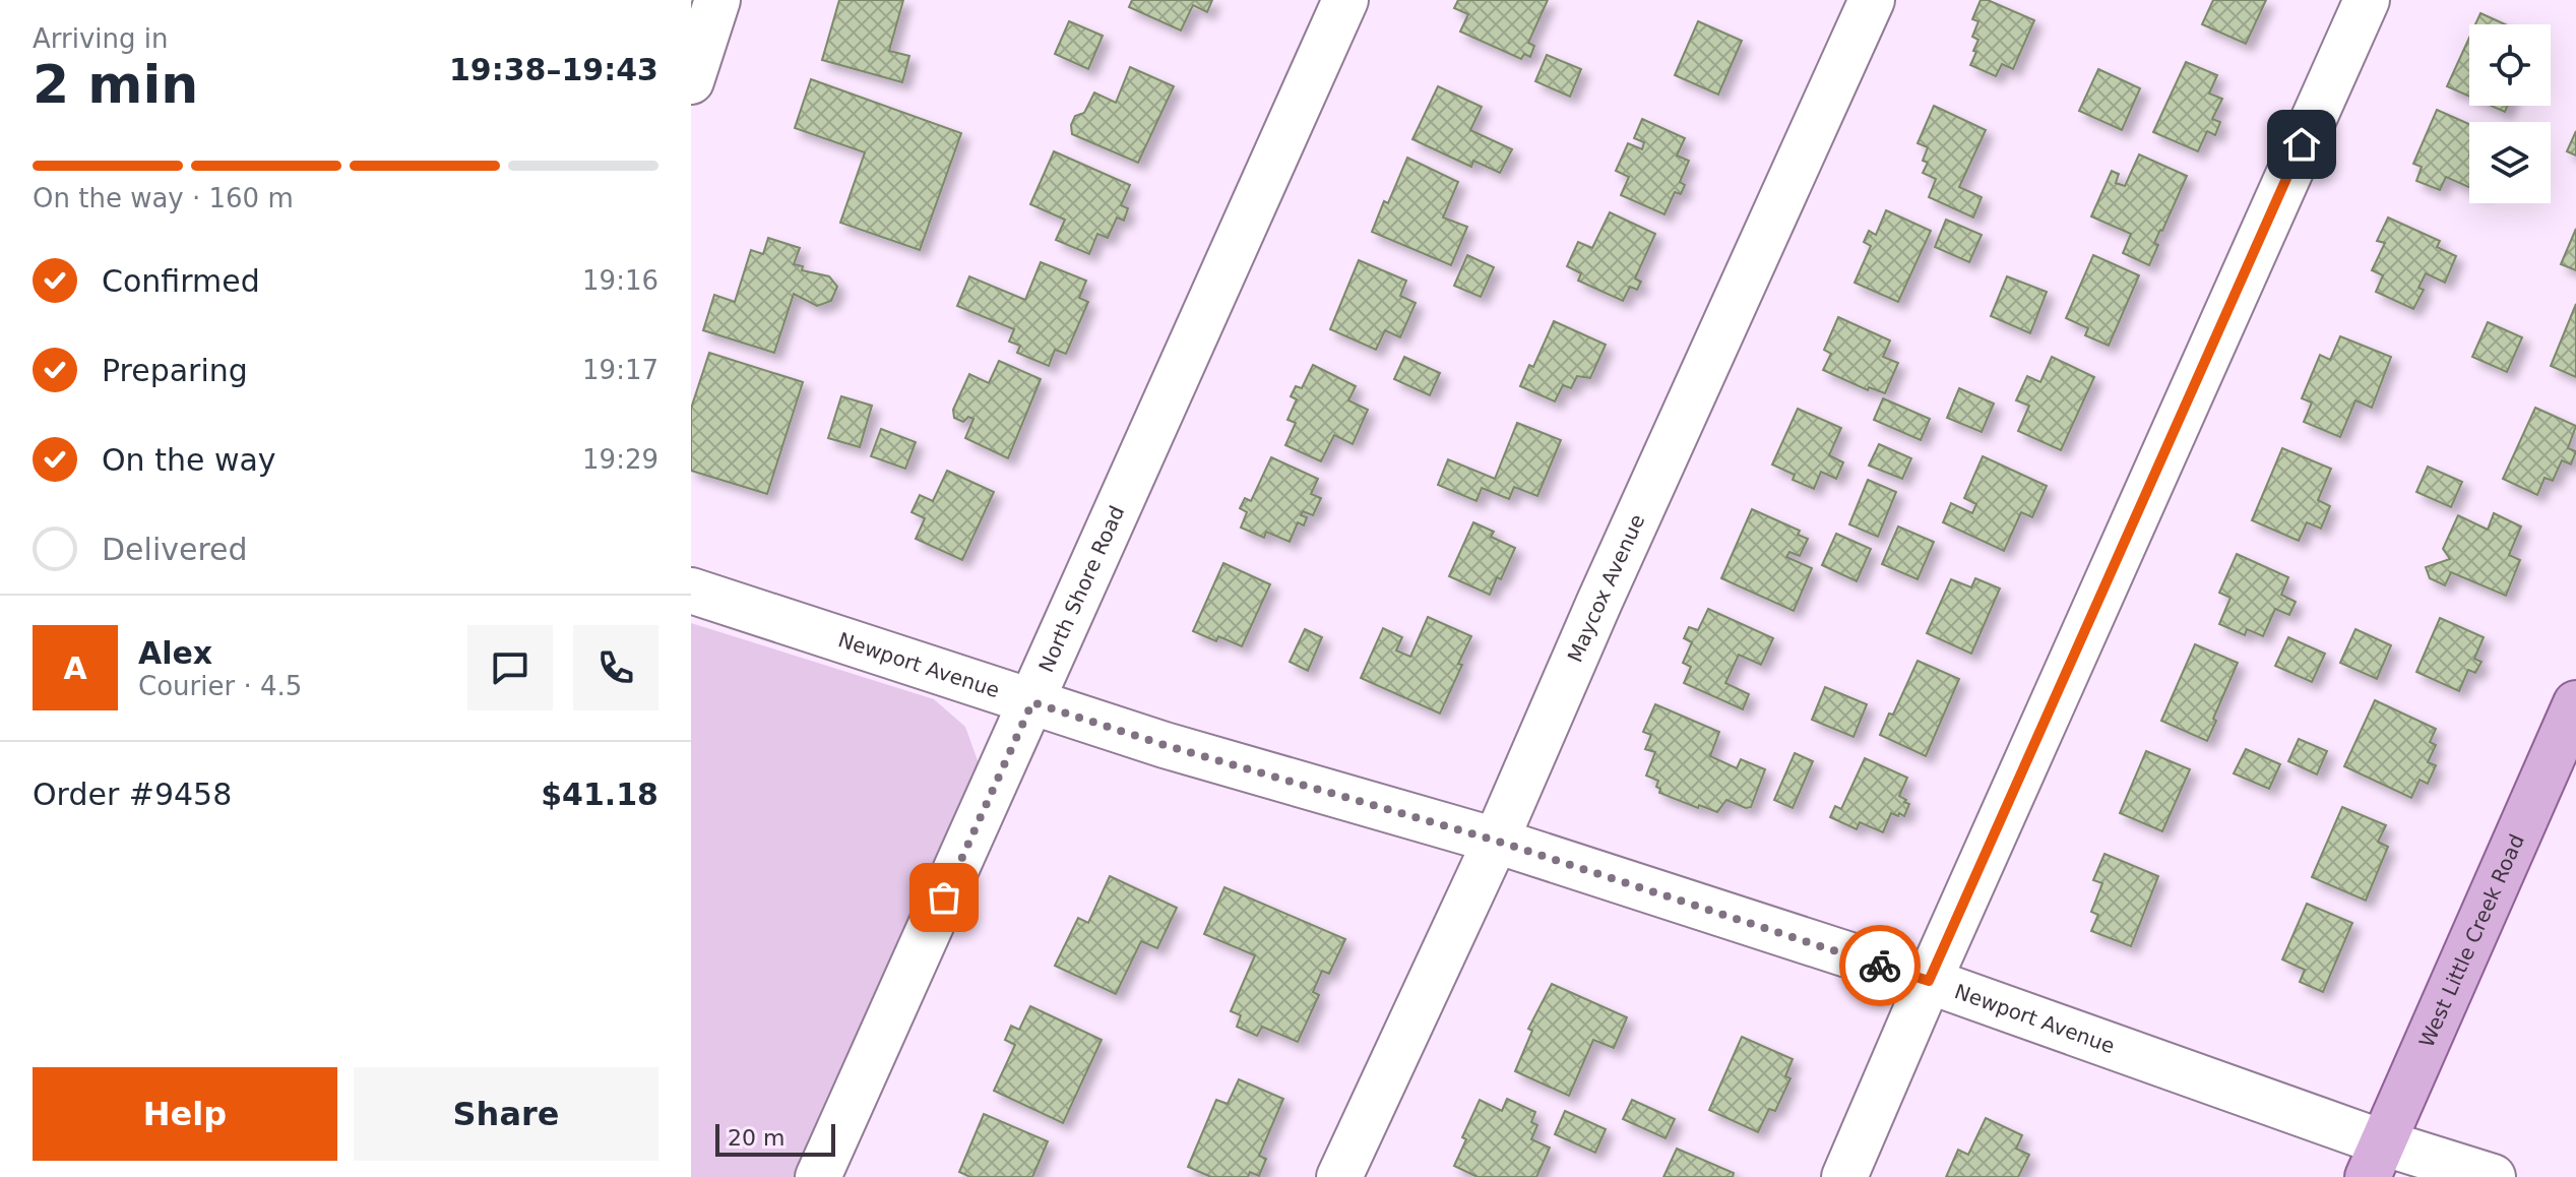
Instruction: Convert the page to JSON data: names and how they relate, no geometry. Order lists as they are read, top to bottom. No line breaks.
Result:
{"streets":{"main road":["West Little Creek Road"],"street":["North Shore Road","Maycox Avenue","Newport Avenue"]},"crossings":[["North Shore Road","Newport Avenue"],["Maycox Avenue","Newport Avenue"],["Newport Avenue","West Little Creek Road"]],"scale_bar":"20 m","page":{"heading":["2 min","Arriving in","19:38–19:43"],"panel":["Alex","Courier · 4.5","Order #9458","$41.18"],"bar":"On the way · 160 m","list":[["Confirmed","19:16"],["Preparing","19:17"],["On the way","19:29"],"Delivered"],"round":"A","buttons":["Help","Share"],"scale":"20 m"}}
